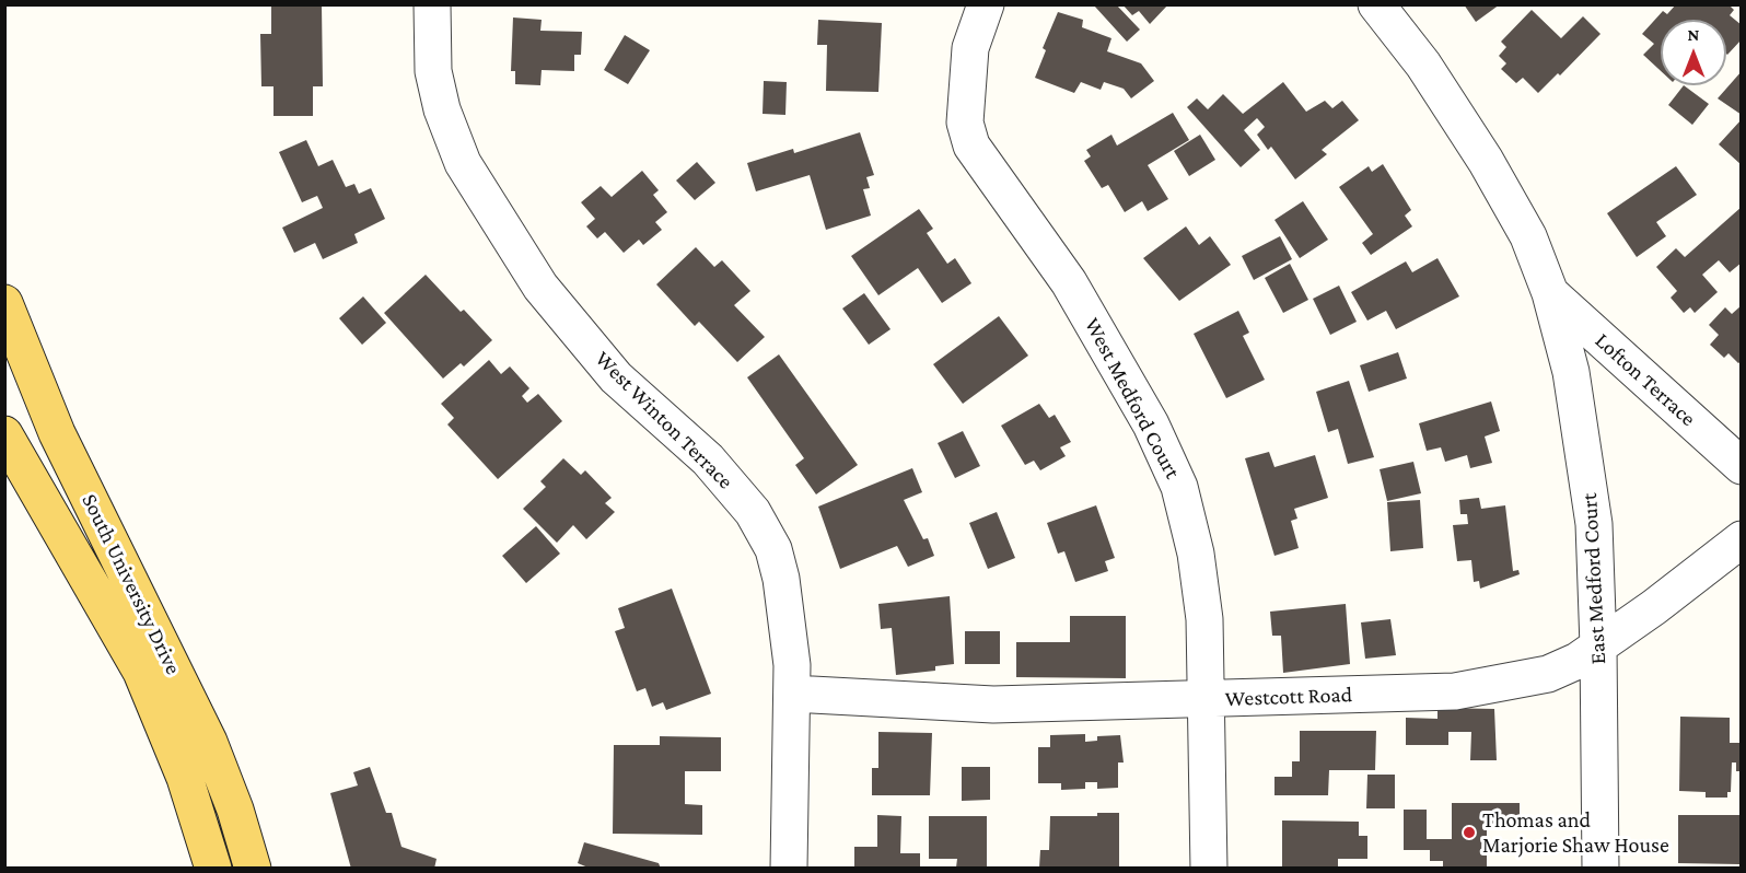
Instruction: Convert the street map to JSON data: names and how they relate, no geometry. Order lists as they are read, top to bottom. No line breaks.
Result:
{"streets":{"main road":["South University Drive"],"street":["Lofton Terrace","West Medford Court","West Winton Terrace","East Medford Court","Westcott Road"]},"crossings":[["Lofton Terrace","East Medford Court"],["West Medford Court","Westcott Road"],["West Winton Terrace","Westcott Road"],["East Medford Court","Westcott Road"]],"places":["Thomas and Marjorie Shaw House"],"north":"top"}
